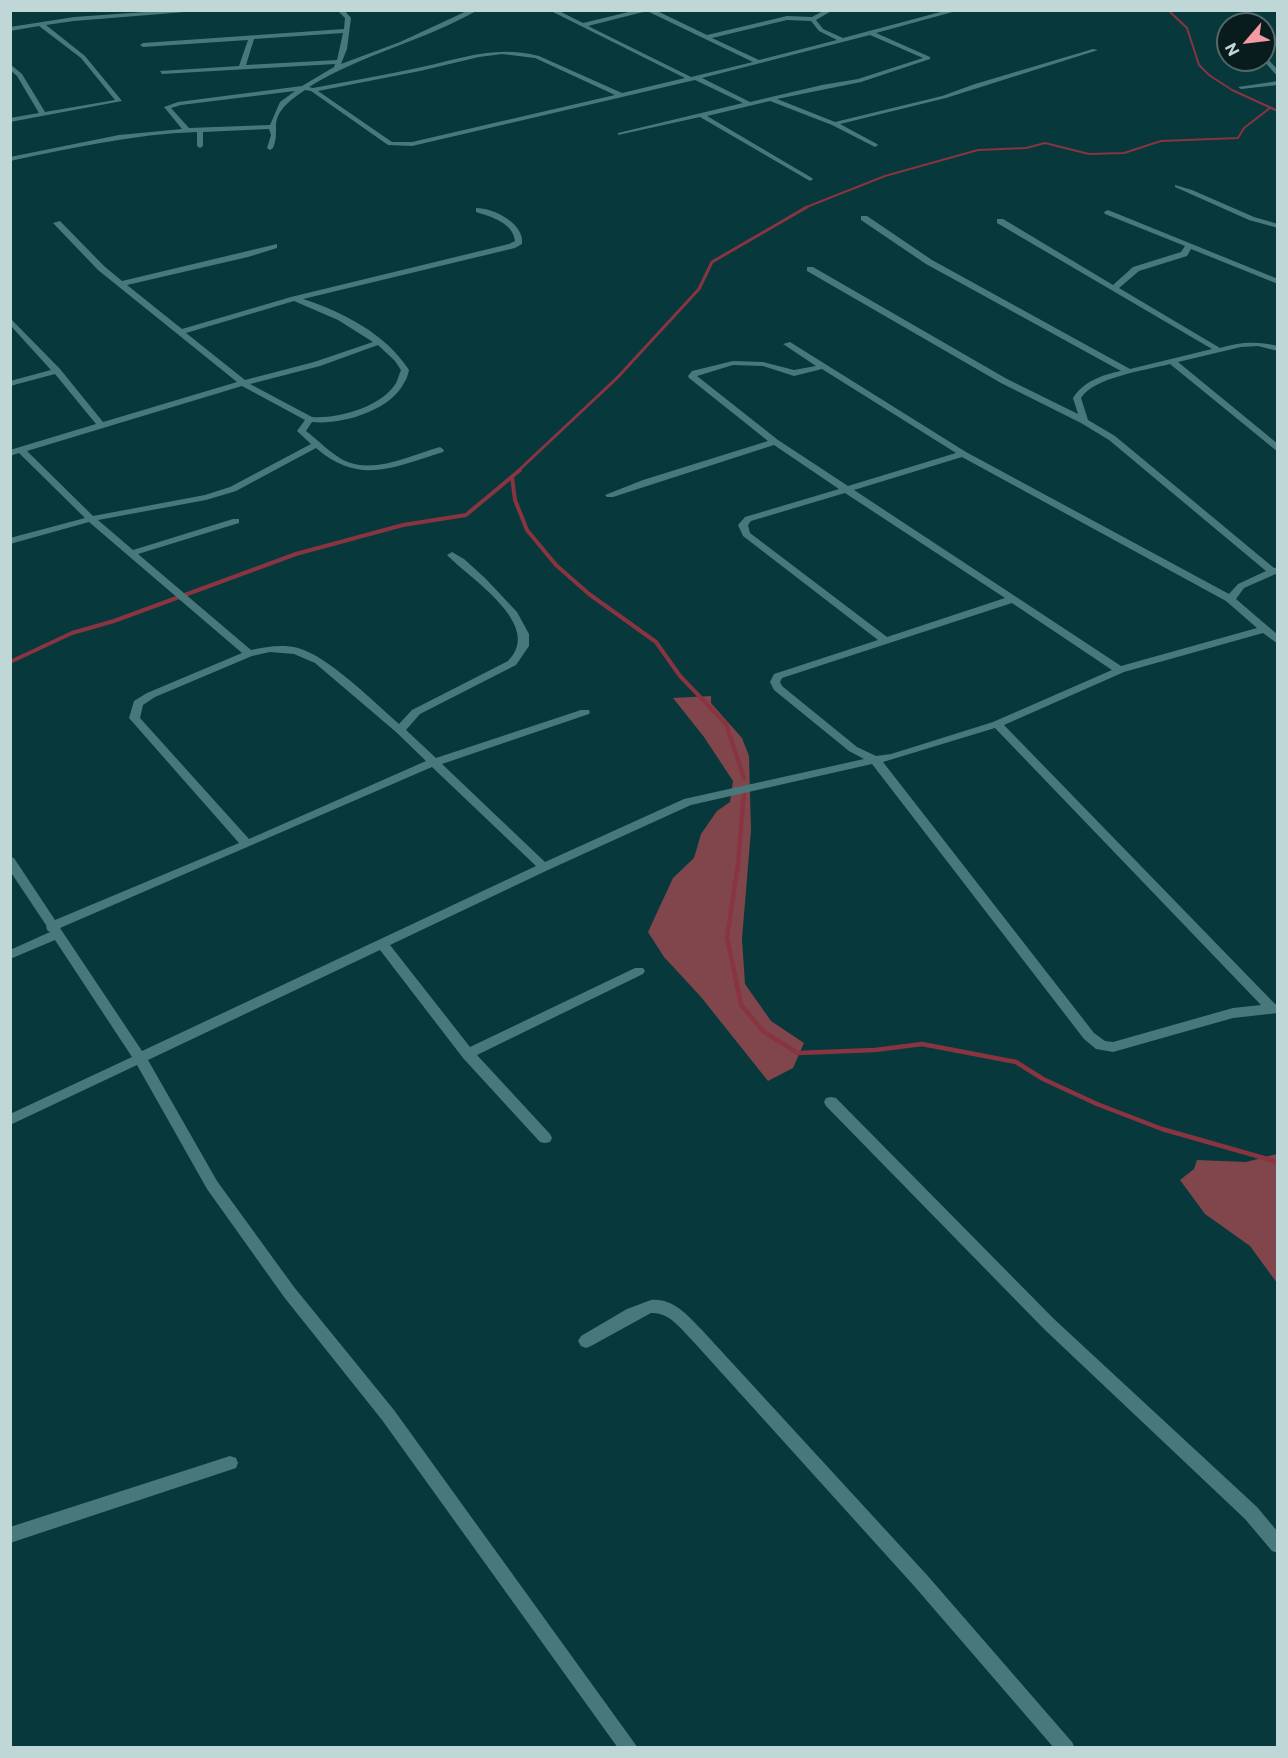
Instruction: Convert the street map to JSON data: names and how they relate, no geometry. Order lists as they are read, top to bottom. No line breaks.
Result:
{"north":"bottom left"}
